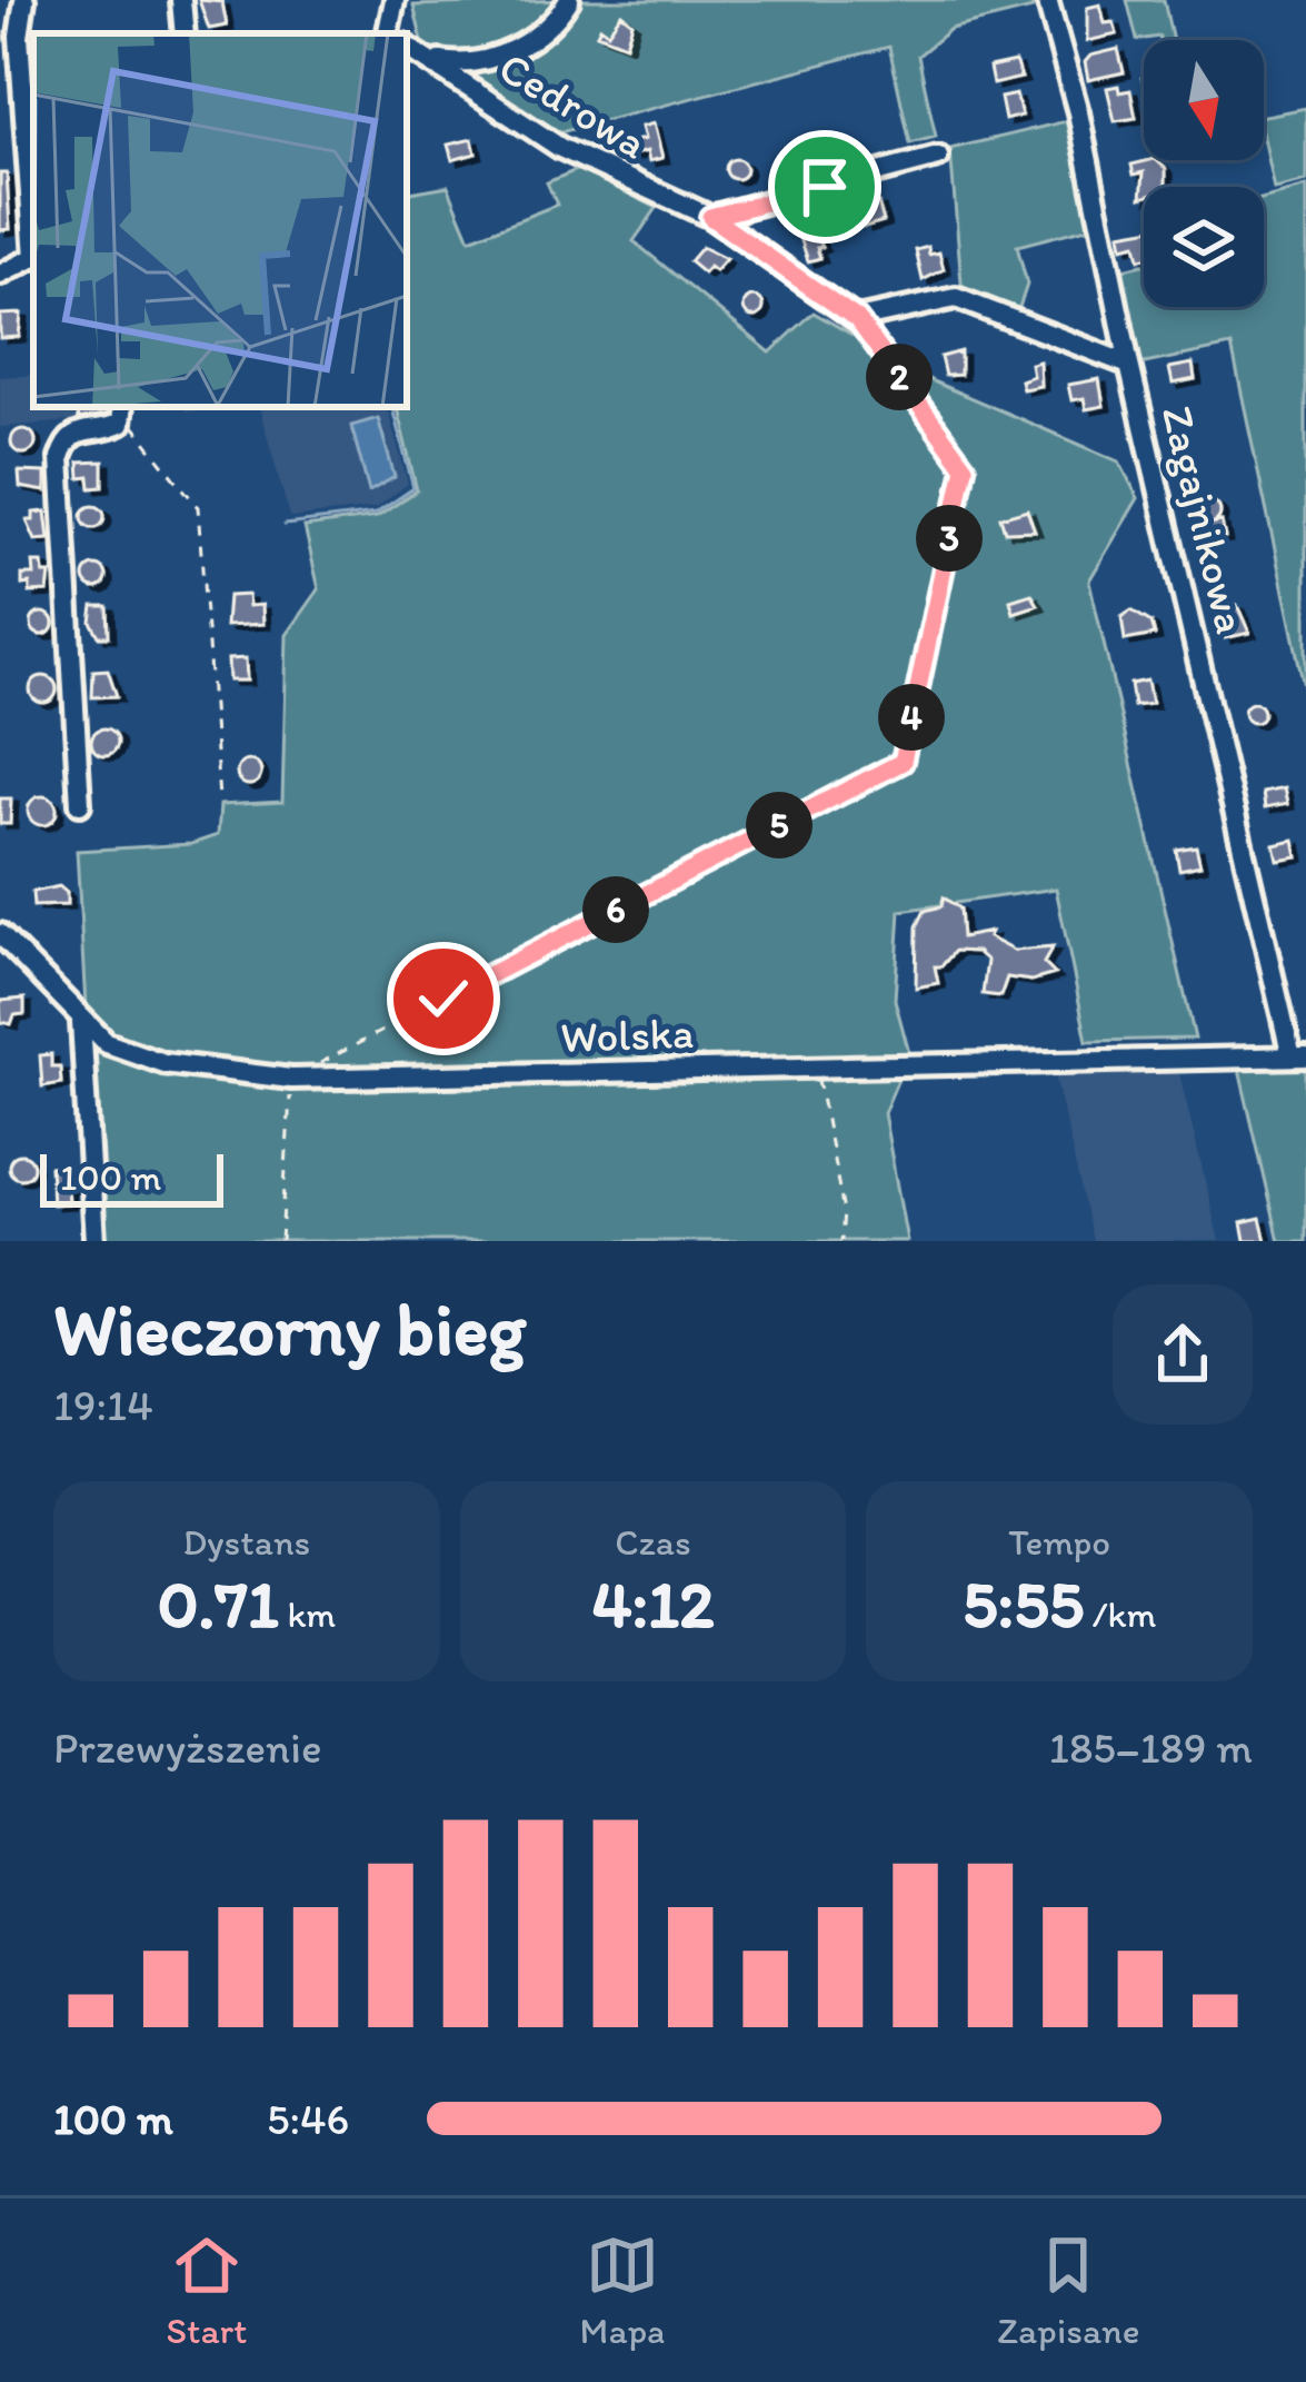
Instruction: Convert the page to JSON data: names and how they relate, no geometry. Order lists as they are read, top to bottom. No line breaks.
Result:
{"streets":{"street":["Cedrowa","Zagajnikowa","Wolska"]},"crossings":[["Zagajnikowa","Wolska"]],"scale_bar":"100 m","north":"bottom","page":{"pins":["2","3","4","5","6"],"scale":"100 m","heading":["Wieczorny bieg","19:14"],"stats":[["Dystans","0.71 km"],["Czas","4:12"],["Tempo","5:55 /km"]],"chart":["Przewyższenie","185–189 m"],"list":[{"name":"100 m","note":"5:46"}],"tabs":["Start","Mapa","Zapisane"]}}
